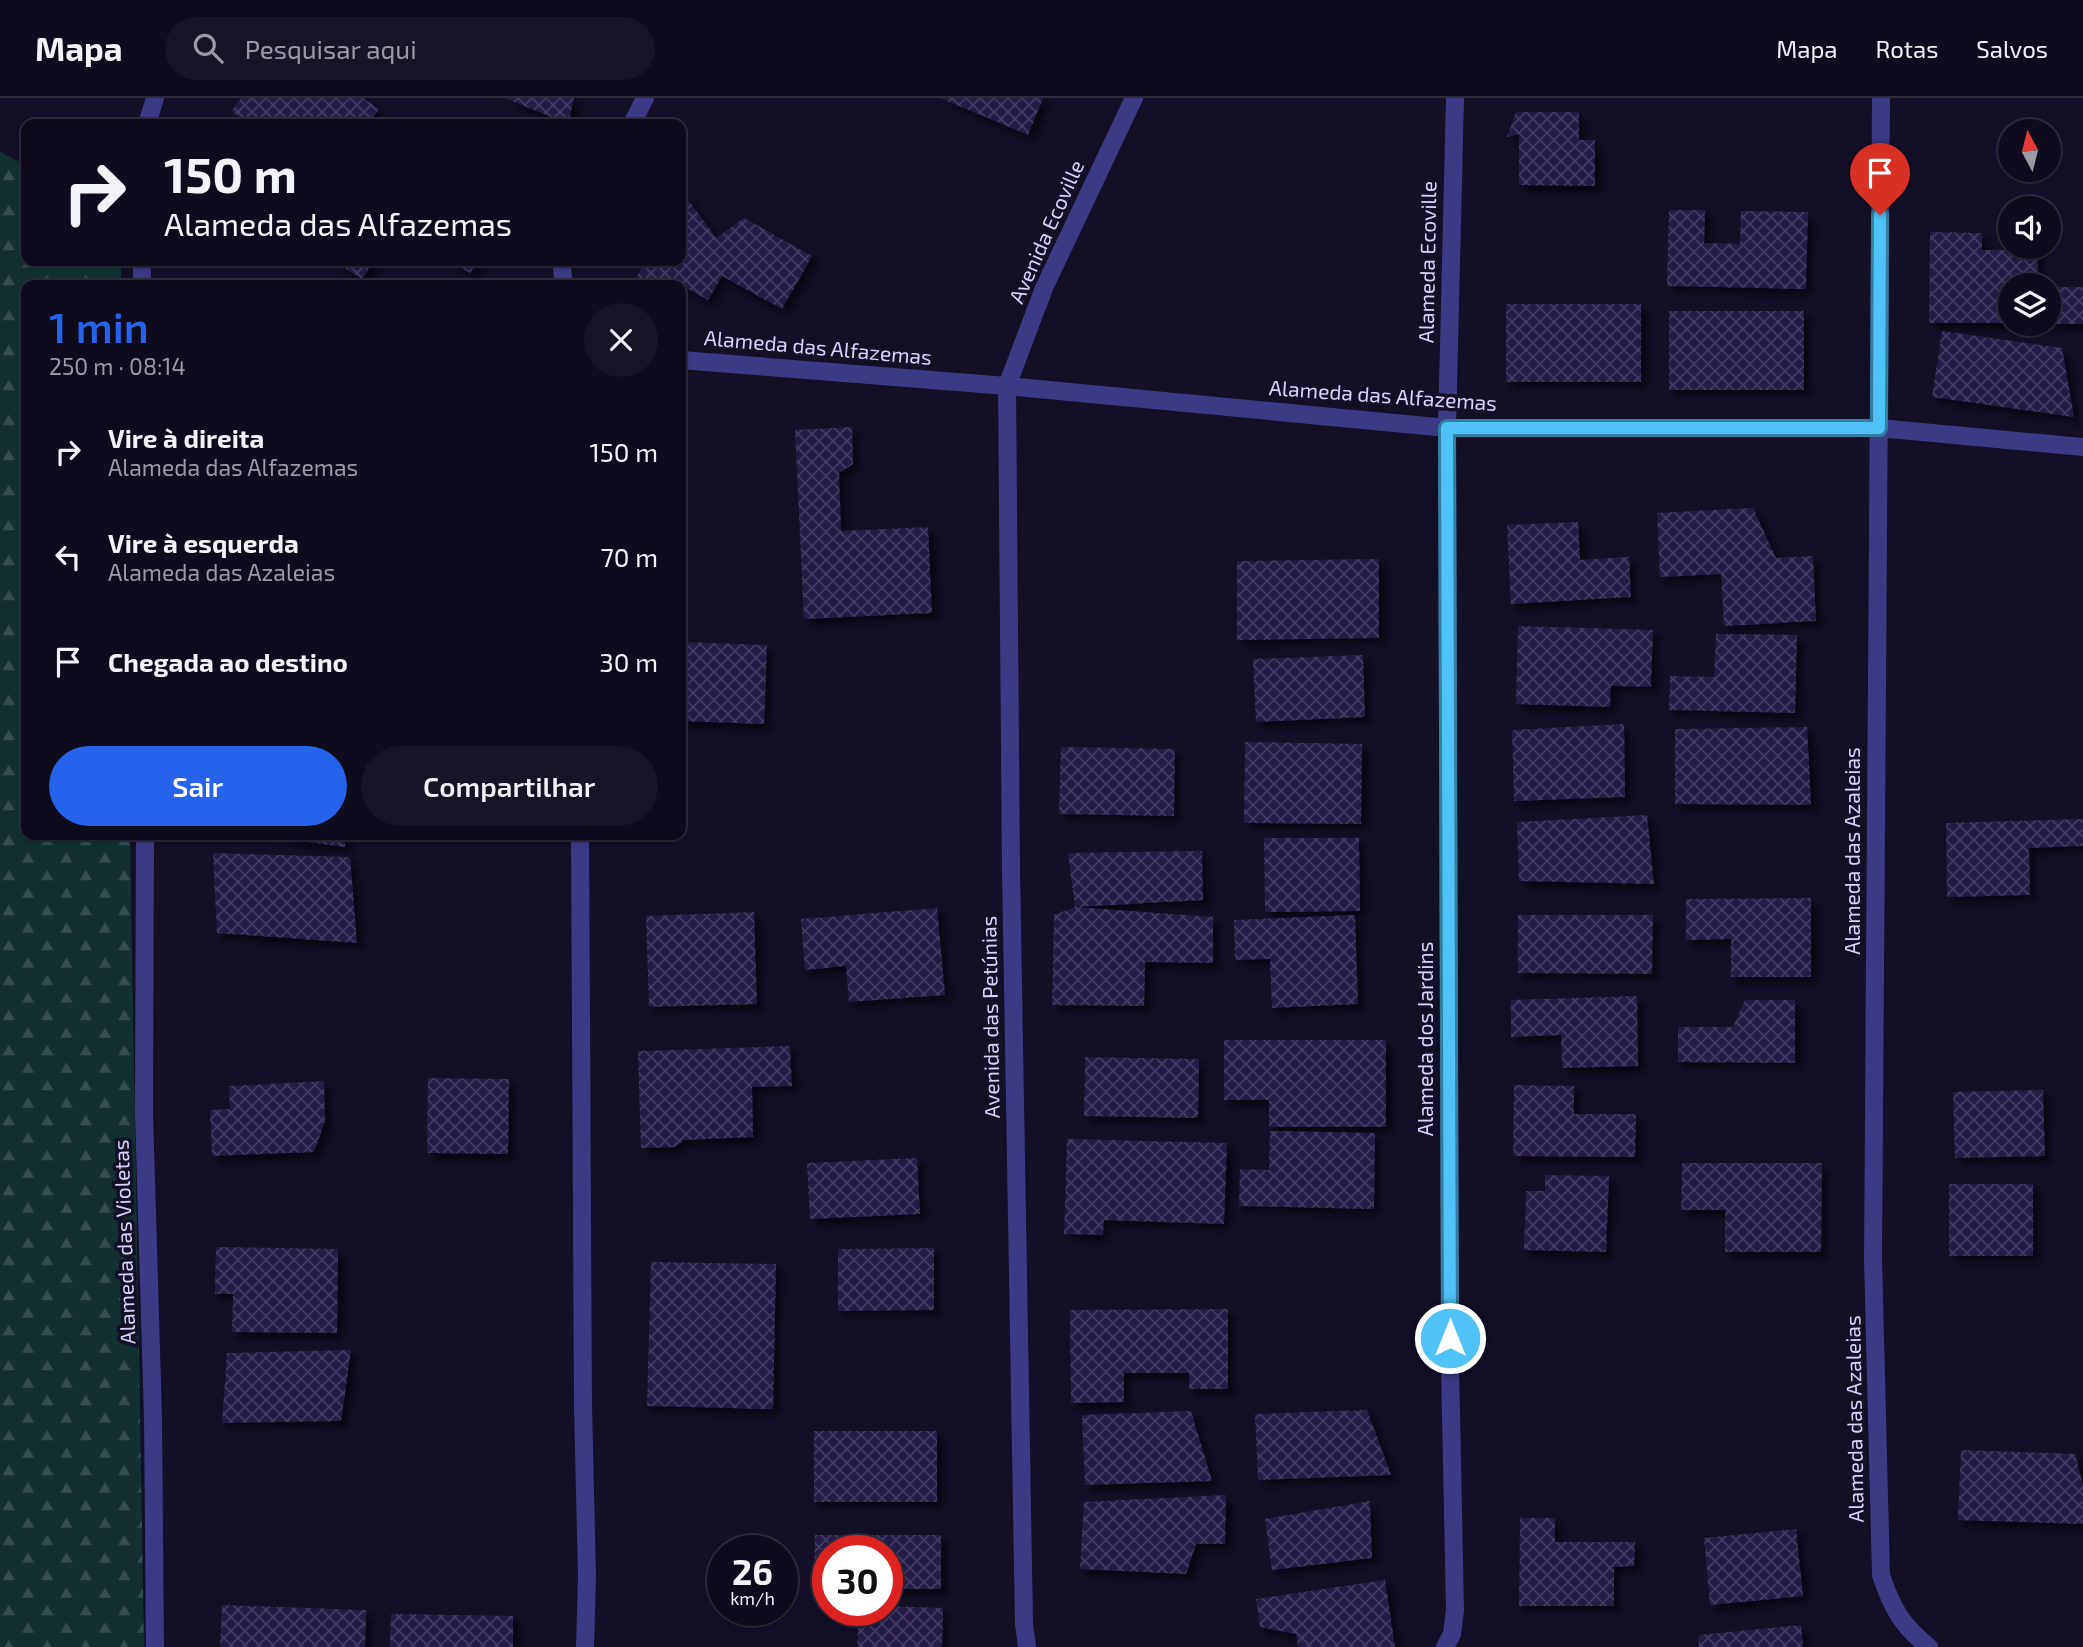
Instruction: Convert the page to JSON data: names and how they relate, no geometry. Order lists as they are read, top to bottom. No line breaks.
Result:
{"streets":{"street":["Avenida Ecoville","Alameda Ecoville","Alameda das Alfazemas","Alameda das Azaleias","Avenida das Petúnias","Alameda dos Jardins","Alameda das Violetas"]},"crossings":[["Avenida Ecoville","Alameda das Alfazemas"],["Avenida Ecoville","Avenida das Petúnias"],["Alameda Ecoville","Alameda das Alfazemas"],["Alameda Ecoville","Alameda dos Jardins"],["Alameda das Alfazemas","Alameda das Azaleias"],["Alameda das Alfazemas","Avenida das Petúnias"],["Alameda das Alfazemas","Alameda dos Jardins"]],"north":"top","page":{"header":"Mapa","search":"Pesquisar aqui","nav":["Mapa","Rotas","Salvos"],"turn":["150 m","Alameda das Alfazemas"],"heading":["1 min","250 m · 08:14"],"list":[{"name":"Vire à direita","note":"Alameda das Alfazemas","value":"150 m"},{"name":"Vire à esquerda","note":"Alameda das Azaleias","value":"70 m"},{"name":"Chegada ao destino","value":"30 m"}],"buttons":["Sair","Compartilhar"],"speed":"26 km/h","limit":"30"}}
